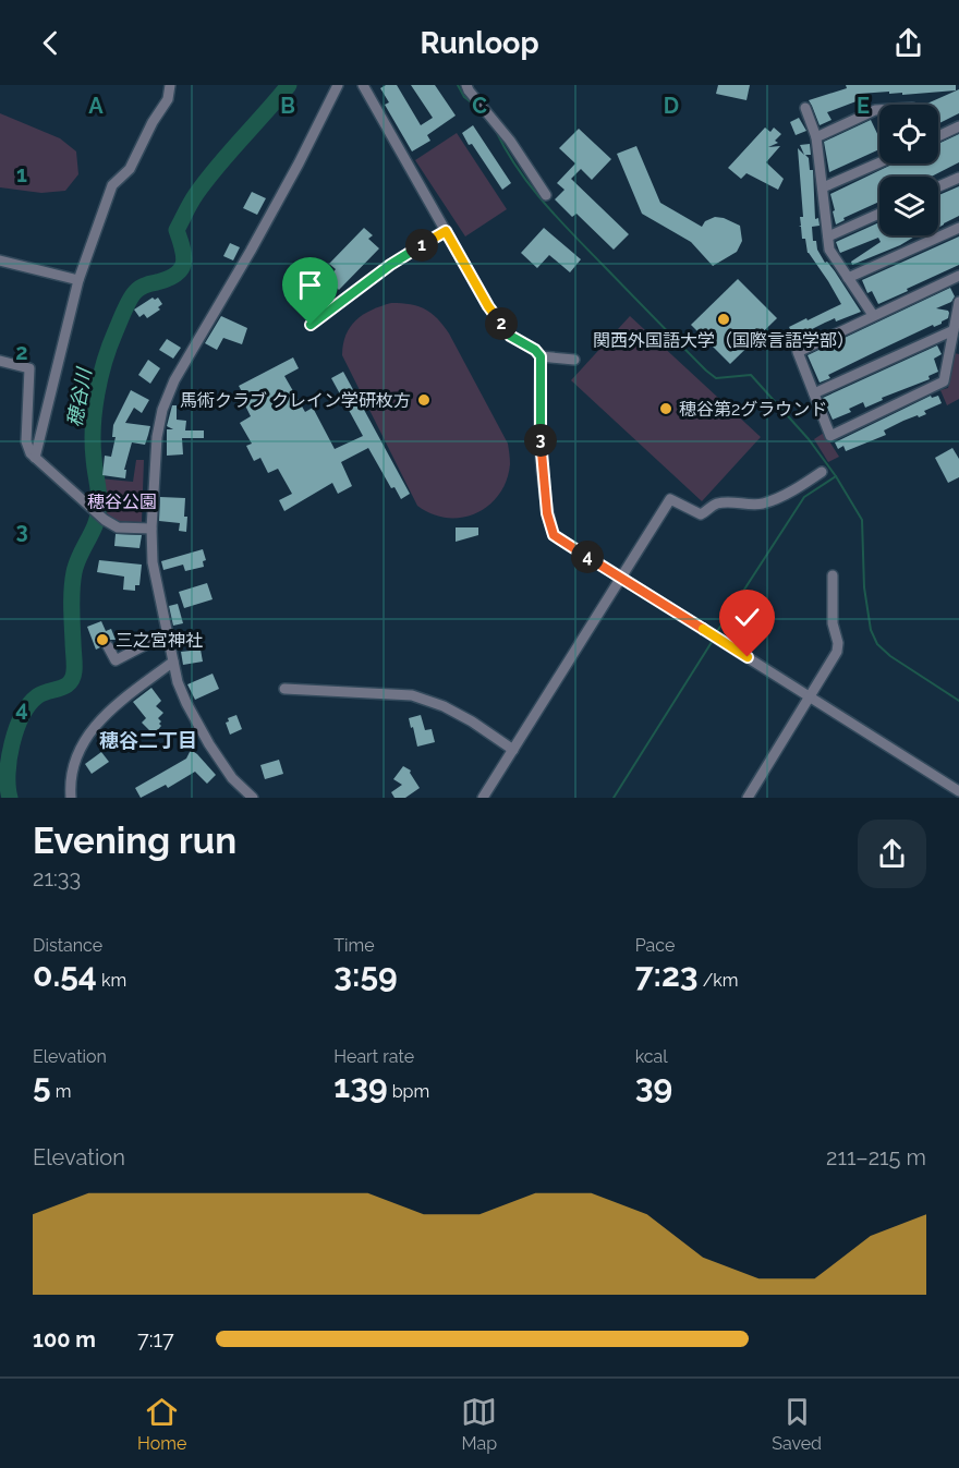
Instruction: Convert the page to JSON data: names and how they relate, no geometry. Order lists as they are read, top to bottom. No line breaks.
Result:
{"districts":["穂谷二丁目"],"water":["穂谷川"],"parks":["穂谷公園"],"places":["関西外国語大学（国際言語学部）","馬術クラブ クレイン学研枚方","穂谷第2グラウンド","三之宮神社"],"page":{"header":"Runloop","pins":["1","2","3","4"],"heading":["Evening run","21:33"],"stats":[["Distance","0.54 km"],["Time","3:59"],["Pace","7:23 /km"],["Elevation","5 m"],["Heart rate","139 bpm"],["kcal","39"]],"chart":["Elevation","211–215 m"],"list":[{"name":"100 m","note":"7:17"}],"tabs":["Home","Map","Saved"]},"grid":{"columns":["A","B","C","D","E"],"rows":["1","2","3","4"]}}
